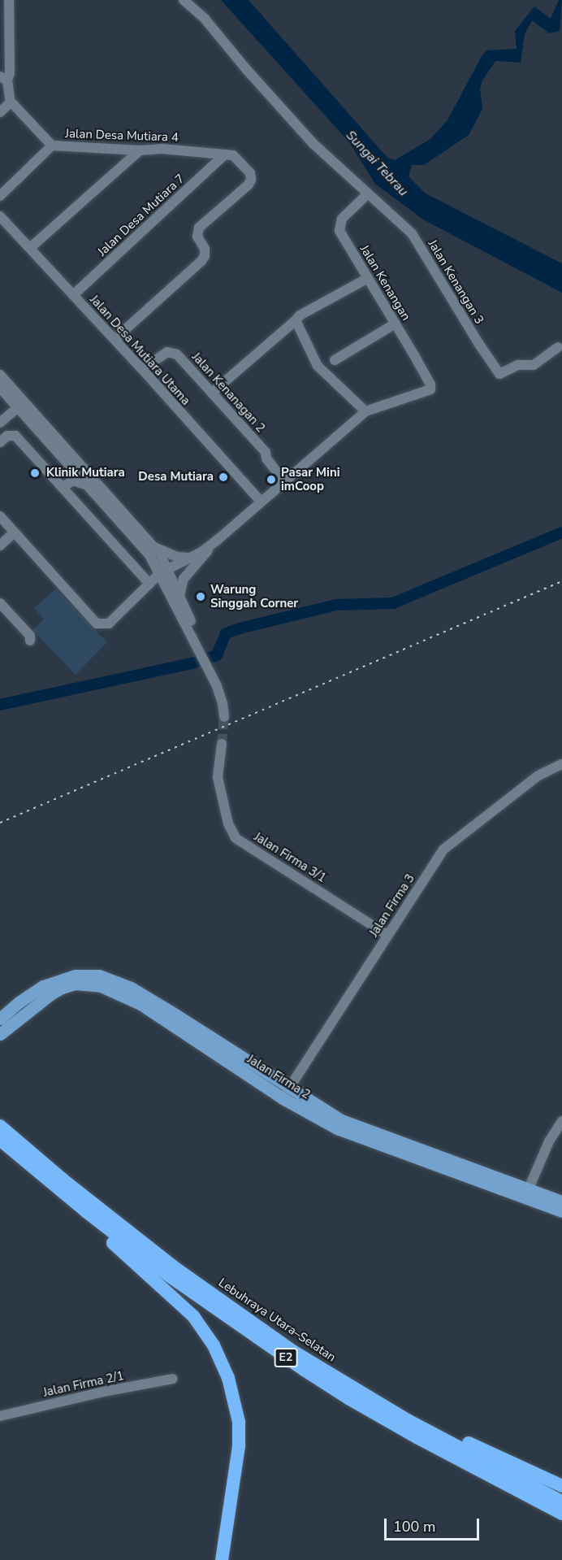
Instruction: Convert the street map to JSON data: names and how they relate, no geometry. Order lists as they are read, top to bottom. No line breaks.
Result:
{"streets":{"highway":["Lebuhraya Utara–Selatan","E2"],"main road":["Jalan Firma 2"],"street":["Jalan Desa Mutiara 4","Jalan Desa Mutiara 7","Jalan Kenangan 3","Jalan Kenangan","Jalan Desa Mutiara Utama","Jalan Kenanagan 2","Jalan Firma 3/1","Jalan Firma 3","Jalan Firma 2/1"]},"crossings":[["Jalan Desa Mutiara 4","Jalan Desa Mutiara 7"],["Jalan Desa Mutiara 4","Jalan Desa Mutiara Utama"],["Jalan Desa Mutiara 7","Jalan Desa Mutiara Utama"],["Jalan Kenangan 3","Jalan Kenangan"],["Jalan Desa Mutiara Utama","Jalan Kenanagan 2"],["Jalan Firma 3/1","Jalan Firma 3"],["Jalan Firma 3","Jalan Firma 2"]],"water":["Sungai Tebrau"],"places":["Klinik Mutiara","Desa Mutiara","Pasar Mini imCoop","Warung Singgah Corner"],"scale_bar":"100 m"}
